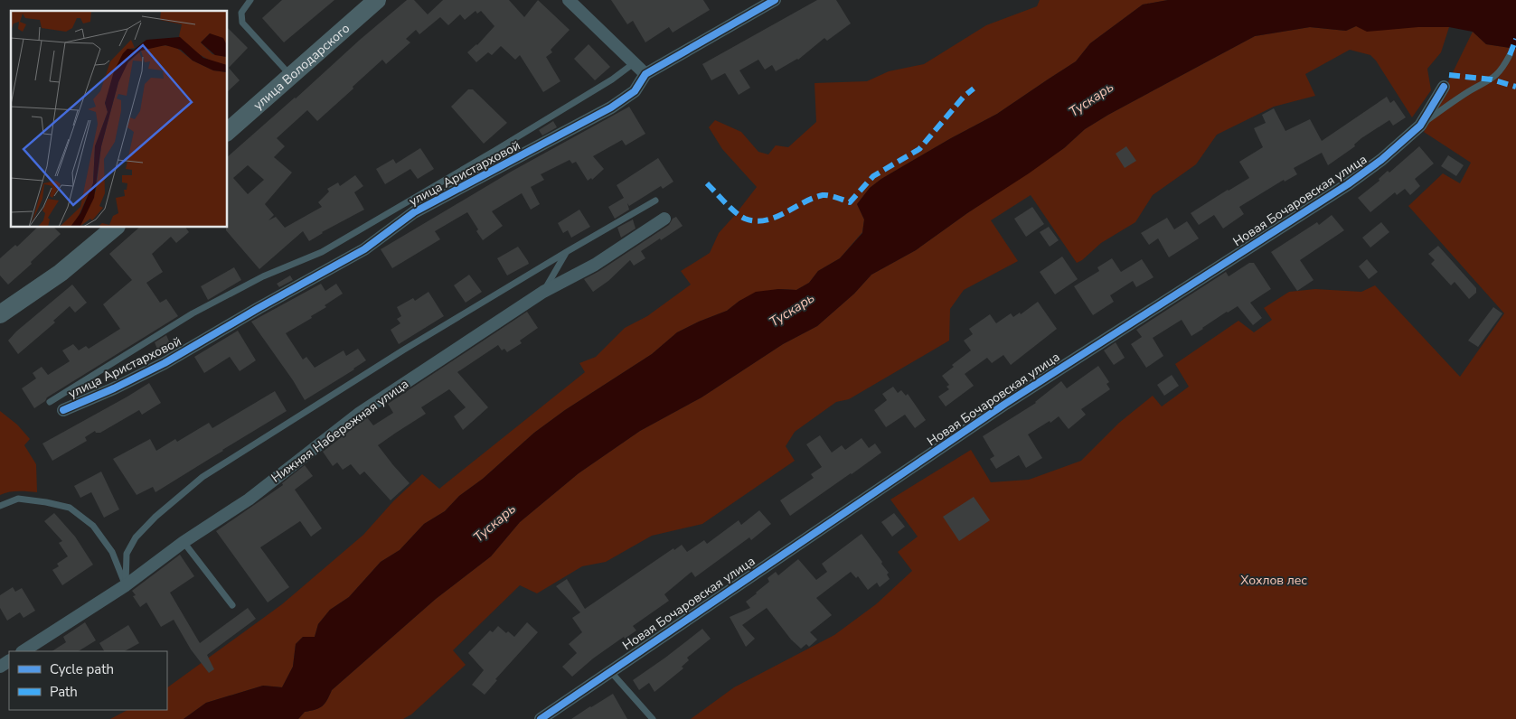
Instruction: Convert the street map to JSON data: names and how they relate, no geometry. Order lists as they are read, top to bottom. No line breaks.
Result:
{"streets":{"street":["улица Володарского","улица Аристарховой","Новая Бочаровская улица","Нижняя Набережная улица"]},"water":["Тускарь"],"parks":["Хохлов лес"],"legend":["Cycle path","Path"]}
